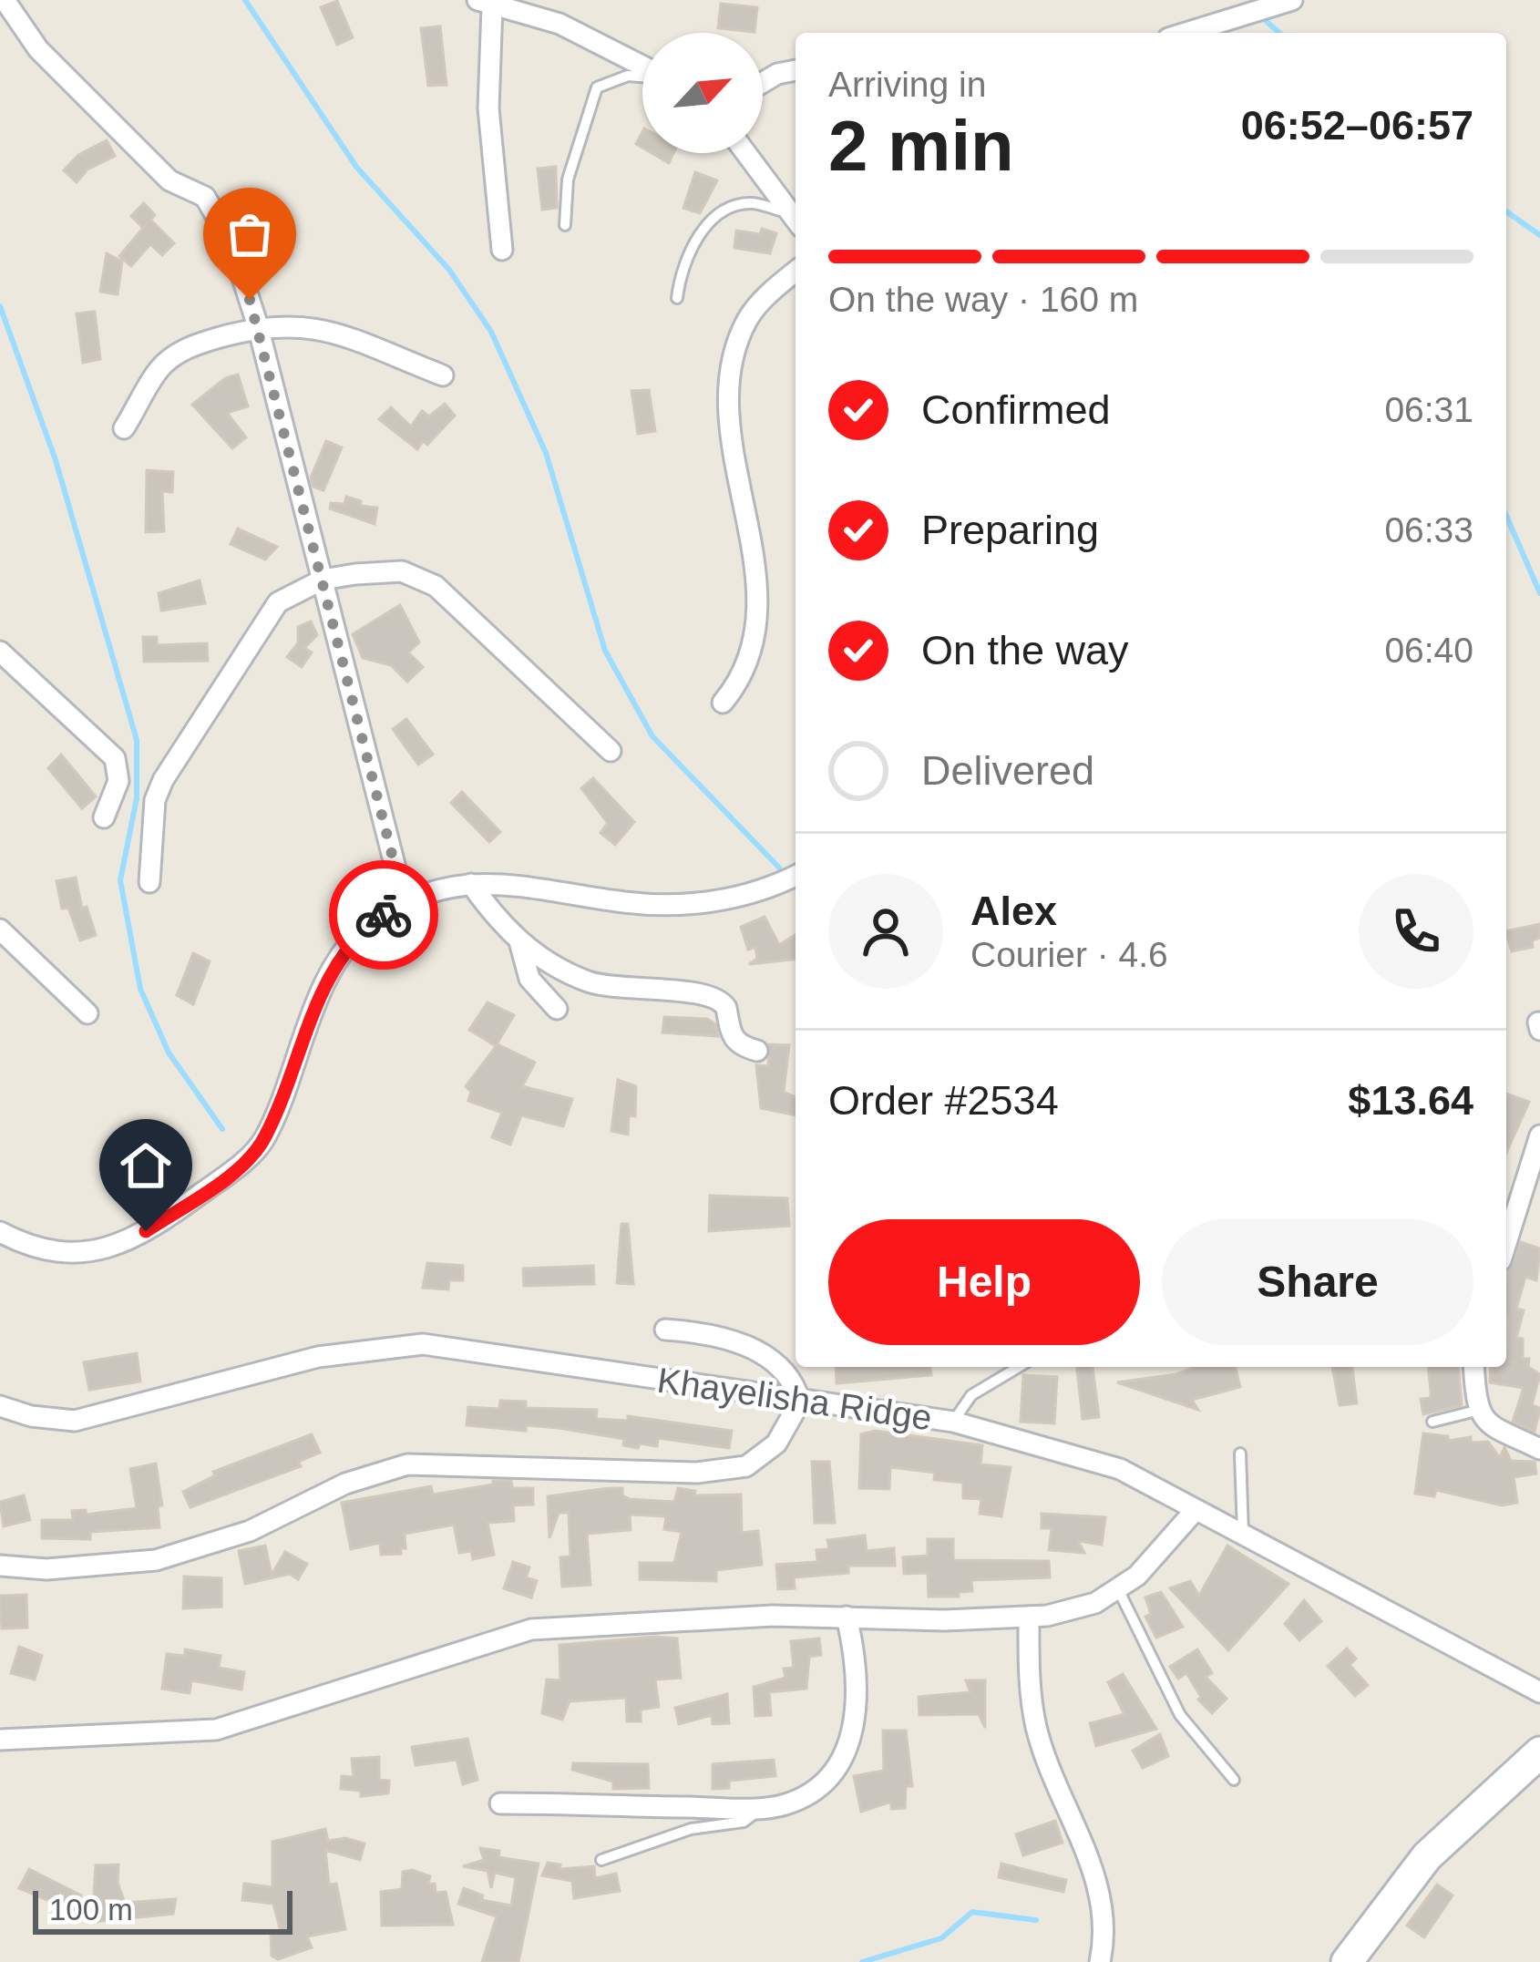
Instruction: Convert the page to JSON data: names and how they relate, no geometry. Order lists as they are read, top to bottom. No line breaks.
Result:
{"streets":{"street":["Khayelisha Ridge"]},"scale_bar":"100 m","north":"top right","page":{"heading":["2 min","Arriving in","06:52–06:57"],"panel":["Alex","Courier · 4.6","Order #2534","$13.64"],"bar":"On the way · 160 m","list":[["Confirmed","06:31"],["Preparing","06:33"],["On the way","06:40"],"Delivered"],"buttons":["Help","Share"],"scale":"100 m"}}
